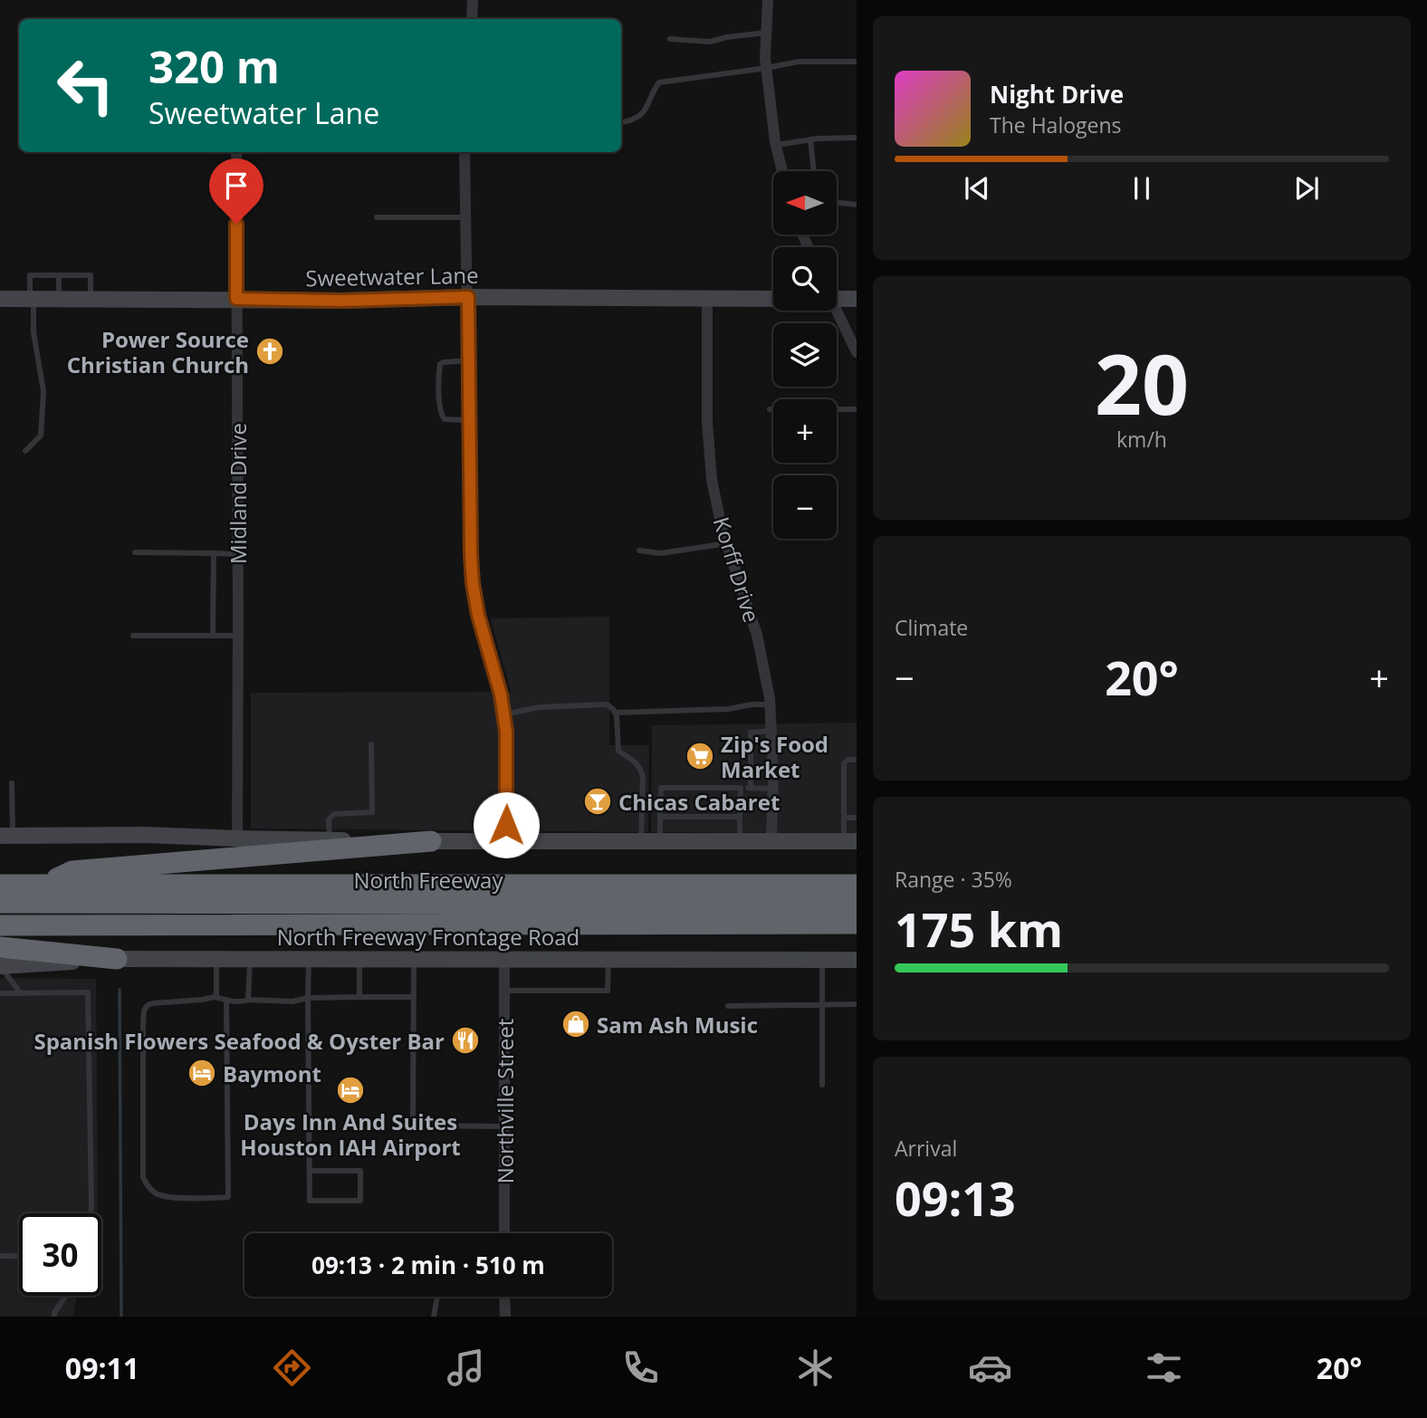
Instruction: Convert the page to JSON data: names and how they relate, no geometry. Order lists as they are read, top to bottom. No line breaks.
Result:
{"streets":{"highway":["North Freeway"],"main road":["Sweetwater Lane","North Freeway Frontage Road"],"street":["Midland Drive","Korff Drive","Northville Street"]},"crossings":[["Sweetwater Lane","Midland Drive"],["Sweetwater Lane","Korff Drive"],["North Freeway Frontage Road","Northville Street"]],"places":{"church":["Power Source Christian Church"],"supermarket":["Zip's Food Market"],"bar":["Chicas Cabaret"],"shop":["Sam Ash Music"],"restaurant":["Spanish Flowers Seafood & Oyster Bar"],"hotel":["Baymont","Days Inn And Suites Houston IAH Airport"]},"north":"left","page":{"turn":["320 m","Sweetwater Lane"],"song":["Night Drive","The Halogens"],"map_buttons":["+","−"],"tile":[["20","km/h"],"Climate",["Range · 35%","175 km"],["Arrival","09:13"]],"heat":["−","20°","+"],"limit":"30","trip":"09:13 · 2 min · 510 m","tabs":["09:11","20°"]}}
